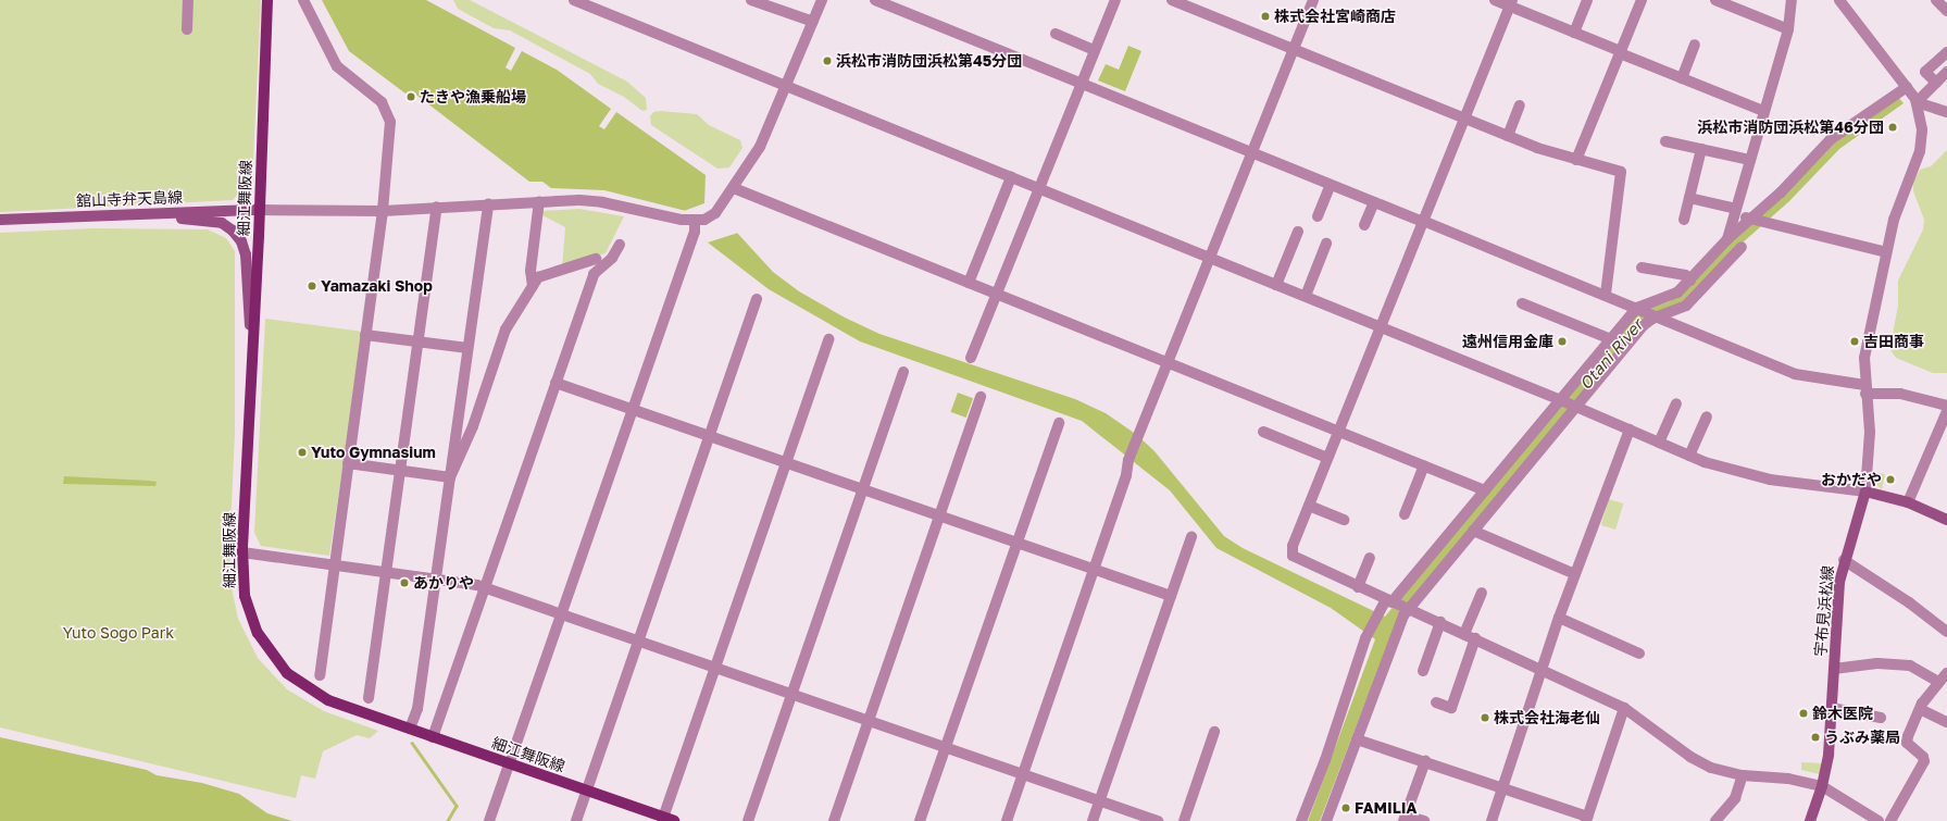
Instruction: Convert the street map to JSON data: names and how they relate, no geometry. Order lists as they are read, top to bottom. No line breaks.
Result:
{"streets":{"main road":["細江舞阪線","舘山寺弁天島線","宇布見浜松線"]},"crossings":[["細江舞阪線","舘山寺弁天島線"]],"water":["Otani River"],"parks":["Yuto Sogo Park"],"places":["株式会社宮崎商店","浜松市消防団浜松第45分団","たきや漁乗船場","浜松市消防団浜松第46分団","Yamazaki Shop","遠州信用金庫","吉田商事","Yuto Gymnasium","おかだや","あかりや","鈴木医院","株式会社海老仙","うぶみ薬局","FAMILIA"]}
